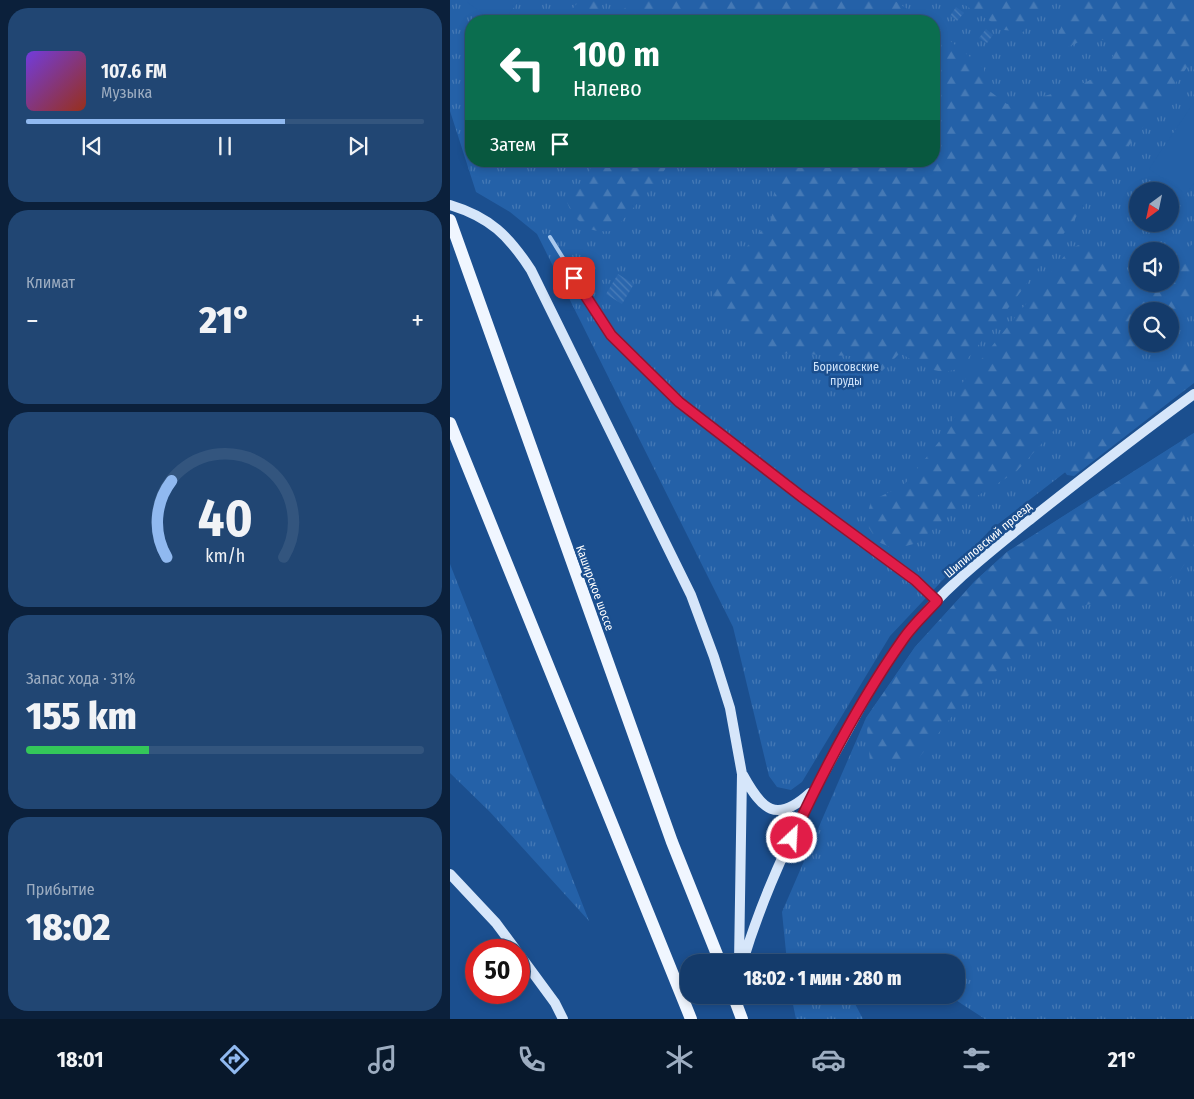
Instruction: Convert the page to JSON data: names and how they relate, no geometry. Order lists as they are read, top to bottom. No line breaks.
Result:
{"streets":{"main road":["Шипиловский проезд","Каширское шоссе"]},"parks":["Борисовские пруды"],"north":"bottom left","page":{"turn":["100 m","Налево"],"song":["107.6 FM","Музыка"],"then":"Затем","tile":["Климат",["Запас хода · 31%","155 km"],["Прибытие","18:02"]],"heat":["−","21°","+"],"limit":"50","trip":"18:02 · 1 мин · 280 m","tabs":["18:01","21°"],"gauge":["40","km/h"]}}
